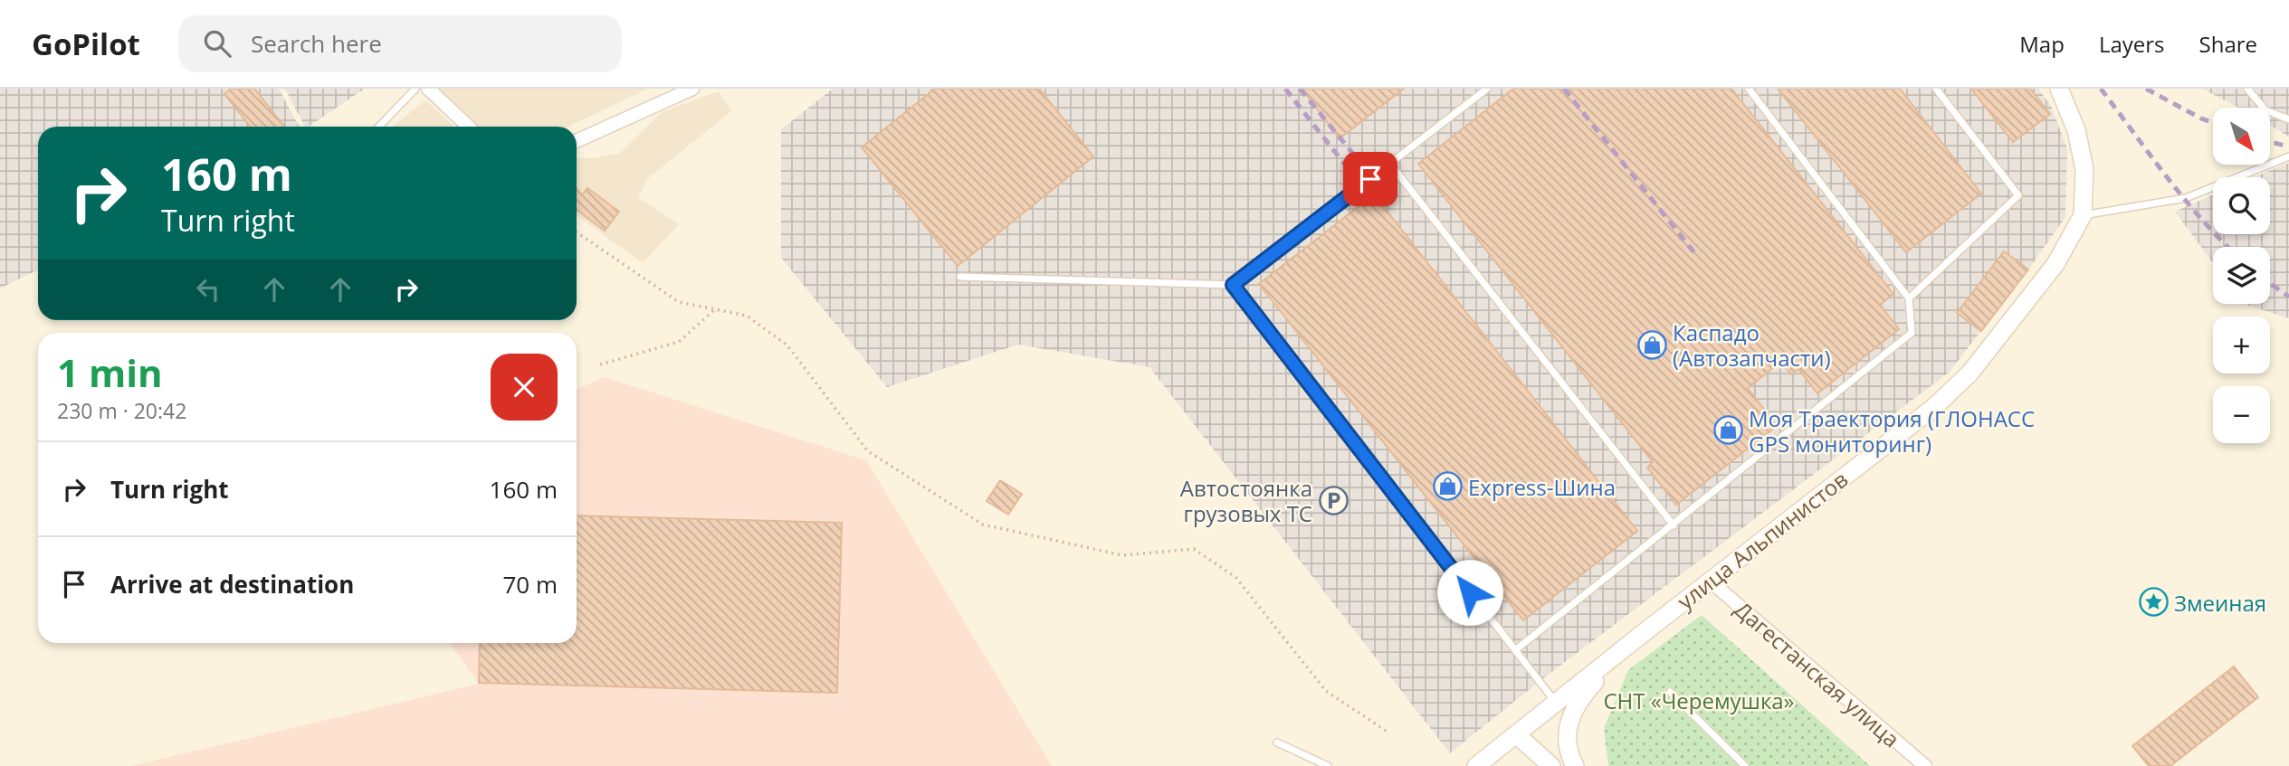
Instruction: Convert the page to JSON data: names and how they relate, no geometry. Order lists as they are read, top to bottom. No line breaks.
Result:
{"streets":{"main road":["улица Альпинистов"],"street":["Дагестанская улица"]},"crossings":[["улица Альпинистов","Дагестанская улица"]],"parks":["СНТ «Черемушка»"],"places":{"shop":["Каспадо (Автозапчасти)","Моя Траектория (ГЛОНАСС GPS мониторинг)","Express-Шина"],"parking":["Автостоянка грузовых ТС"],"place":["Змеиная"]},"north":"bottom right","page":{"header":"GoPilot","search":"Search here","nav":["Map","Layers","Share"],"map_buttons":["+","−"],"turn":["160 m","Turn right"],"heading":["1 min","230 m · 20:42"],"list":[{"name":"Turn right","value":"160 m"},{"name":"Arrive at destination","value":"70 m"}]}}
